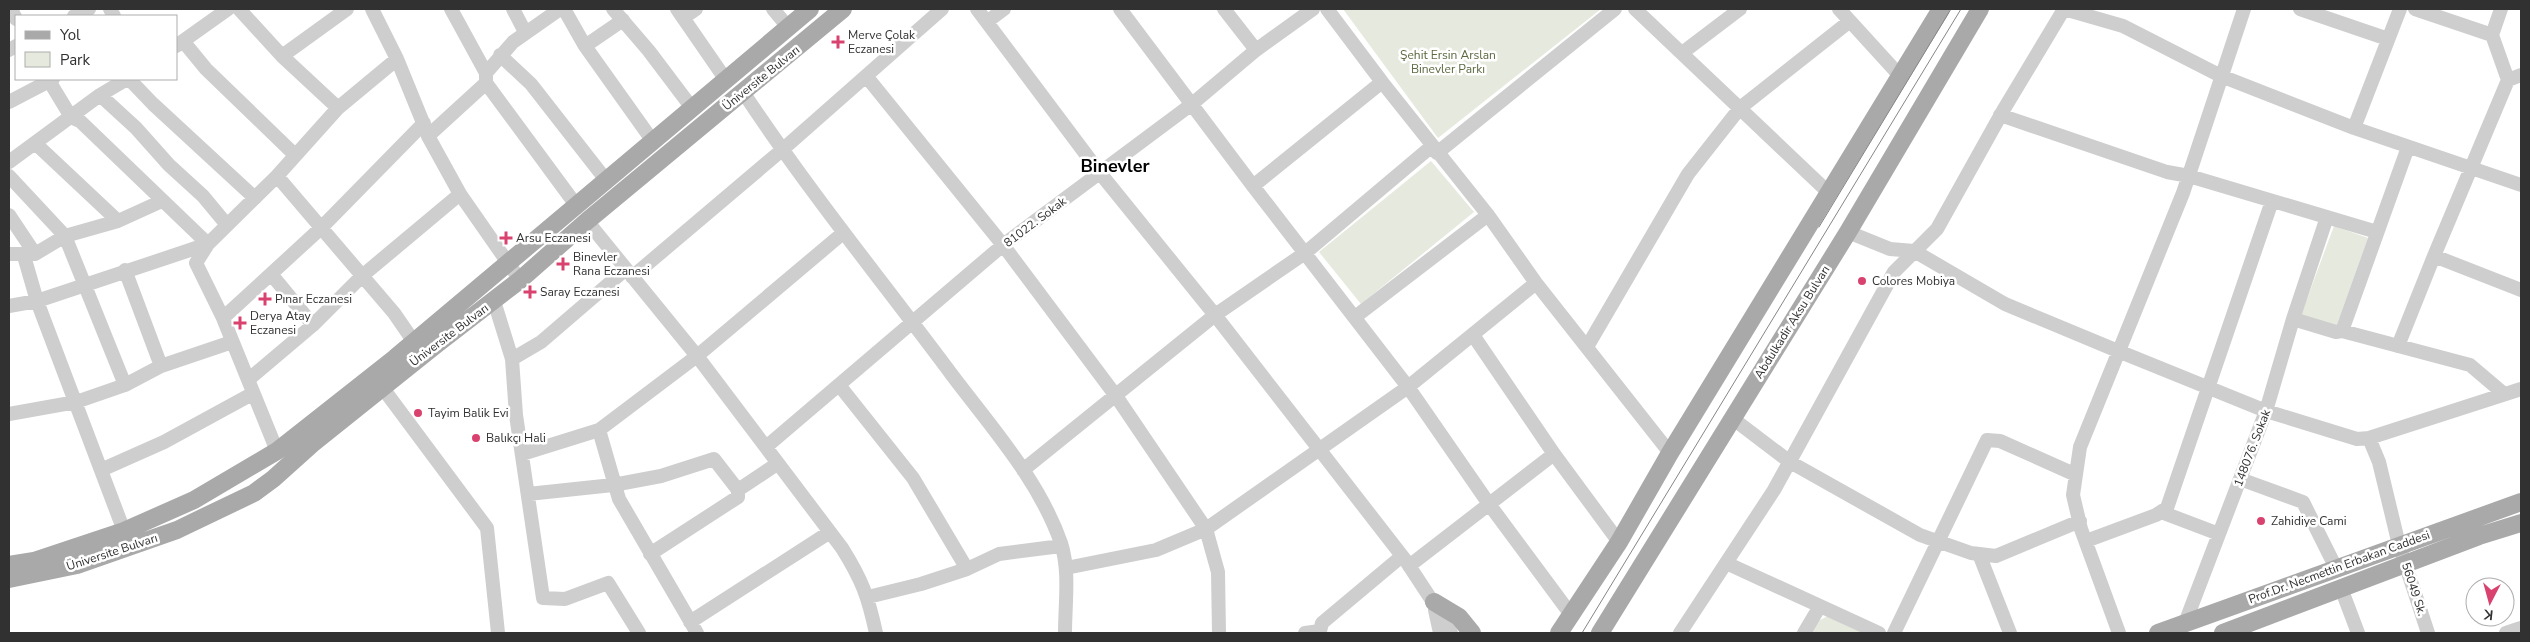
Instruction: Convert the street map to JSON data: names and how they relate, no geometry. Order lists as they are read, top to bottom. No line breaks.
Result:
{"streets":{"main road":["Üniversite Bulvarı","Abdulkadir Aksu Bulvarı","Prof.Dr. Necmettin Erbakan Caddesi"],"street":["81022. Sokak","148076. Sokak","56049 Sk."]},"crossings":[["148076. Sokak","Prof.Dr. Necmettin Erbakan Caddesi"],["Prof.Dr. Necmettin Erbakan Caddesi","56049 Sk."]],"districts":["Binevler"],"parks":["Şehit Ersin Arslan Binevler Parkı"],"places":{"health":["Merve Çolak Eczanesi","Arsu Eczanesi","Binevler Rana Eczanesi","Saray Eczanesi","Pınar Eczanesi","Derya Atay Eczanesi"],"other":["Colores Mobiya","Tayim Balik Evi","Balıkçı Hali","Zahidiye Cami"]},"legend":["Yol","Park"],"north":"bottom"}
